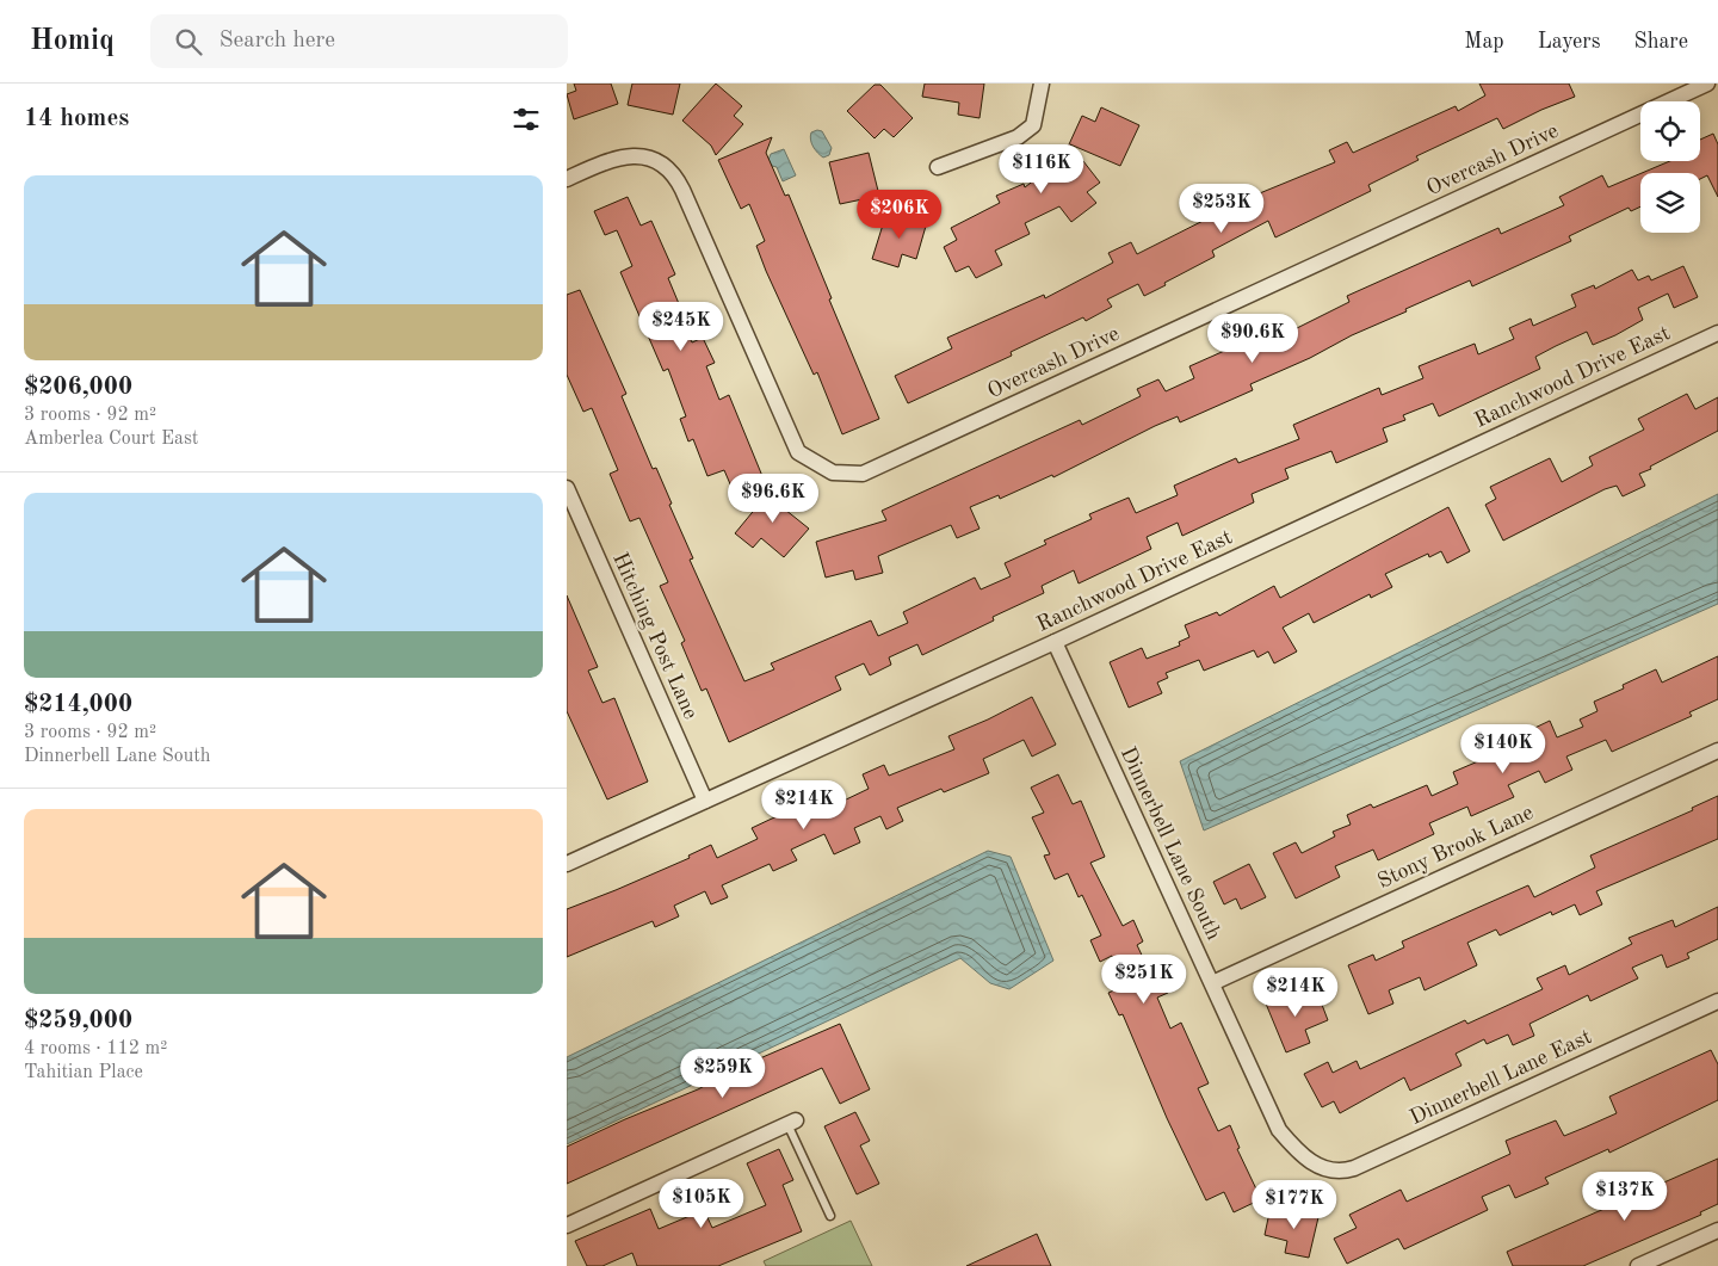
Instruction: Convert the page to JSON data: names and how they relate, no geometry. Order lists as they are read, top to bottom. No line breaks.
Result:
{"streets":{"street":["Overcash Drive","Ranchwood Drive East","Hitching Post Lane","Dinnerbell Lane South","Stony Brook Lane","Dinnerbell Lane East"]},"crossings":[["Ranchwood Drive East","Hitching Post Lane"],["Ranchwood Drive East","Dinnerbell Lane South"],["Dinnerbell Lane South","Stony Brook Lane"],["Dinnerbell Lane South","Dinnerbell Lane East"]],"page":{"header":"Homiq","search":"Search here","nav":["Map","Layers","Share"],"heading":"14 homes","price":["$116K","$253K","$206K","$245K","$90.6K","$96.6K","$140K","$214K","$251K","$214K","$259K","$137K","$105K","$177K"],"list":[{"name":"$206,000","note":"3 rooms · 92 m² · Amberlea Court East"},{"name":"$214,000","note":"3 rooms · 92 m² · Dinnerbell Lane South"},{"name":"$259,000","note":"4 rooms · 112 m² · Tahitian Place"}]}}
